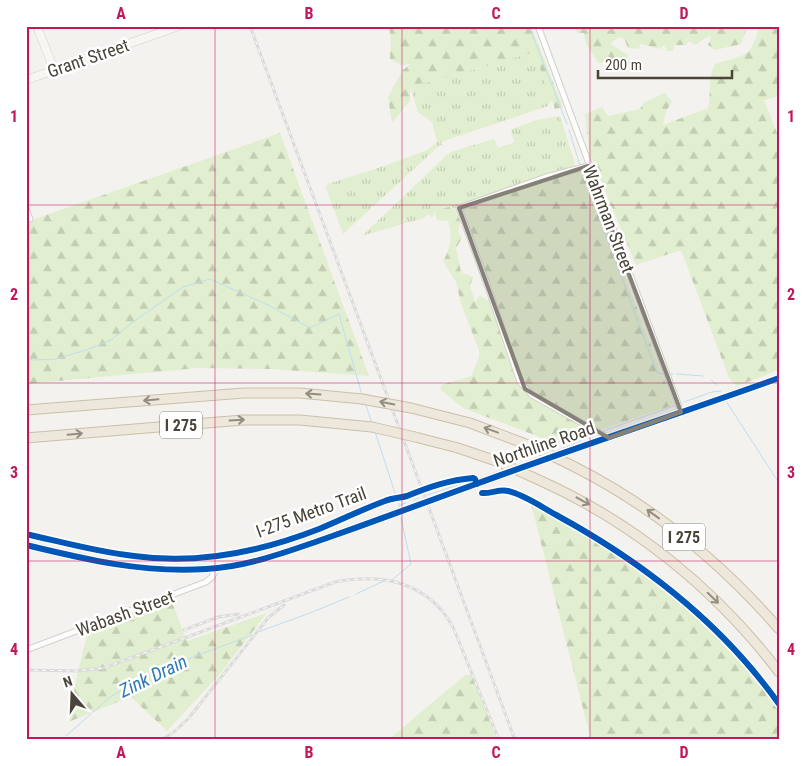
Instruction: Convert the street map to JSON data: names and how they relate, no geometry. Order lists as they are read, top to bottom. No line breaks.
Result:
{"streets":{"highway":["I 275"],"street":["Grant Street","Wahrman Street","Northline Road","Wabash Street"],"cycle path":["I-275 Metro Trail"]},"crossings":[["Wahrman Street","Northline Road"],["Northline Road","Wabash Street"]],"water":["Zink Drain"],"scale_bar":"200 m","north":"top","grid":{"columns":["A","B","C","D"],"rows":["1","2","3","4"]}}
